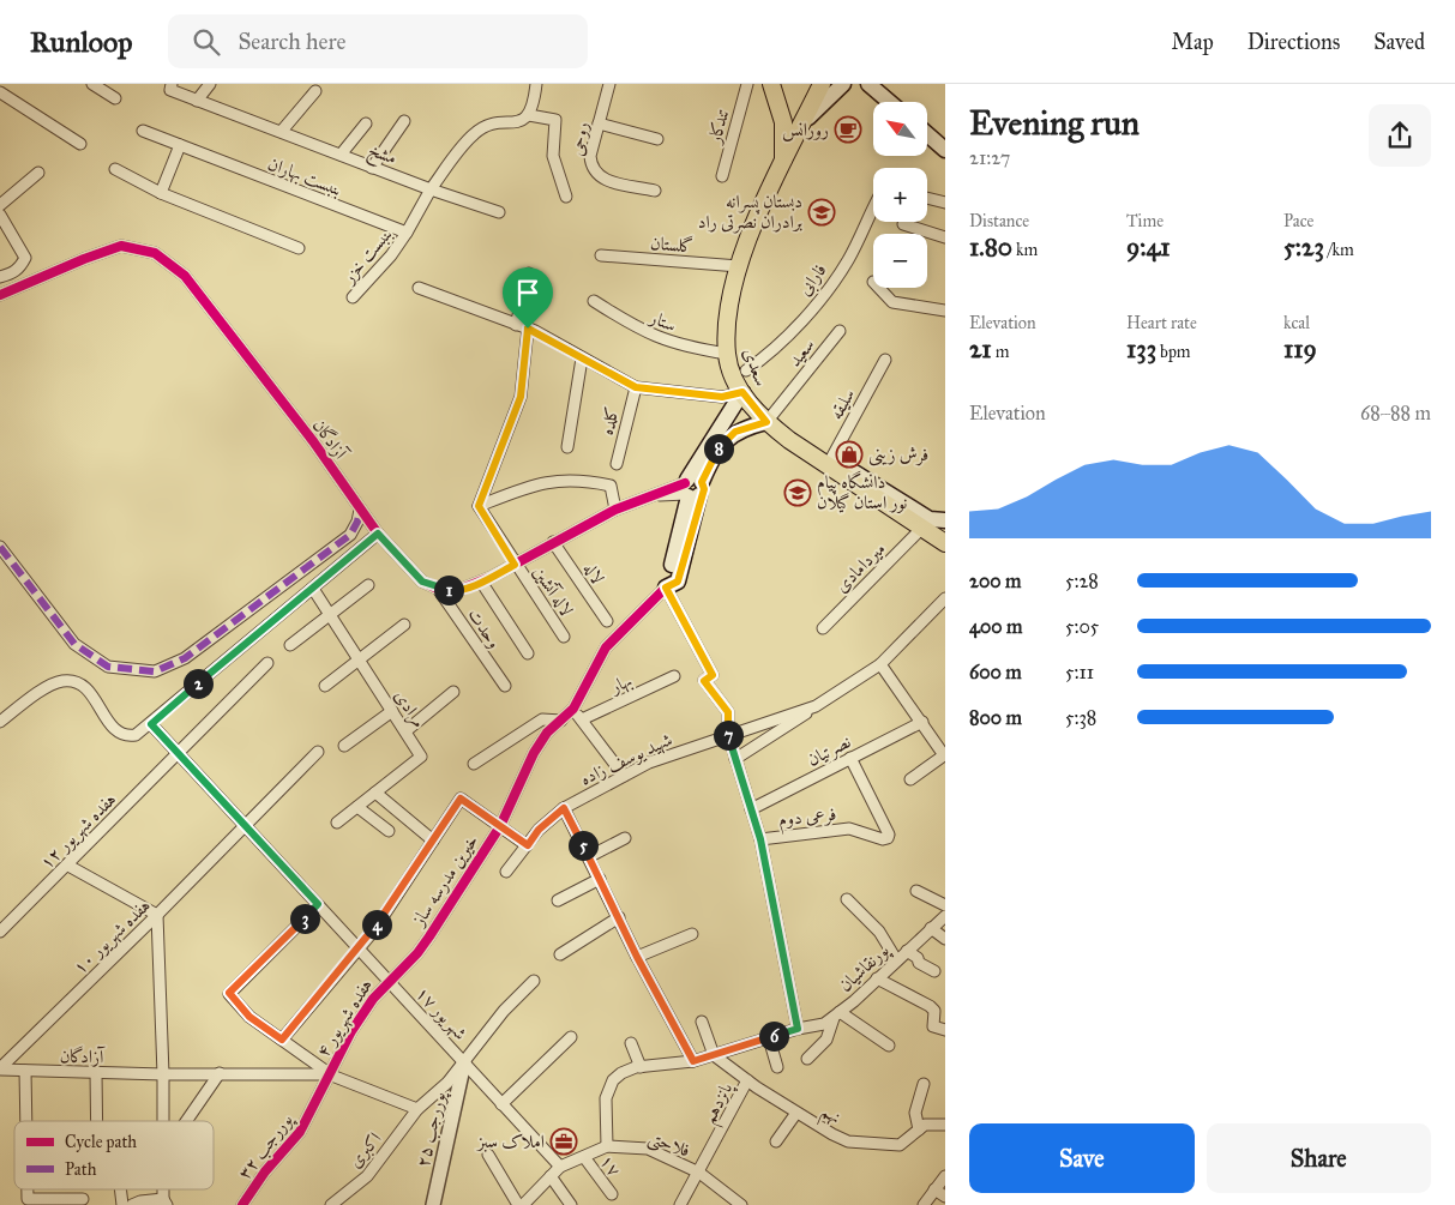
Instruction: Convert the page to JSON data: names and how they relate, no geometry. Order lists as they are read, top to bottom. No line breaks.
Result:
{"streets":{"main road":["سعدی"],"street":["تندکار","روحی","مشخ","بنبست بهاران","گلستان","بنبست خزر","فارابی","ستار","سعید","سلیقه","کلده","آزادگان","میردامادی","لاله","لاله آتشین","وحدت","بهار","مرادی","نصرتیان","شهید یوسف زاده","فرعی دوم","هفده شهریور ۱۲","خیرین مدرسه ساز","هفده شهریور ۱۰","پورنقاشیان","۱۷ شهریور","هفده شهریور ۴","پانزدهم","نهم","پوررجب ۲۵","فلاحتی","پوررجب ۳۲","اکبری","۱۷"]},"crossings":[["بنبست بهاران","بنبست خزر"],["گلستان","سعدی"],["ستار","سعدی"],["سعید","سعدی"],["سعدی","سلیقه"],["سعدی","میردامادی"],["آزادگان","وحدت"],["آزادگان","هفده شهریور ۱۰"],["آزادگان","هفده شهریور ۴"],["آزادگان","پوررجب ۳۲"],["نصرتیان","فرعی دوم"],["هفده شهریور ۱۲","۱۷ شهریور"],["خیرین مدرسه ساز","۱۷ شهریور"],["خیرین مدرسه ساز","هفده شهریور ۴"],["هفده شهریور ۱۰","۱۷ شهریور"],["پورنقاشیان","نهم"],["۱۷ شهریور","هفده شهریور ۴"],["۱۷ شهریور","پوررجب ۲۵"],["۱۷ شهریور","فلاحتی"],["۱۷ شهریور","اکبری"],["هفده شهریور ۴","پوررجب ۳۲"],["پانزدهم","نهم"],["پانزدهم","فلاحتی"],["پوررجب ۲۵","اکبری"],["فلاحتی","۱۷"]],"places":{"cafe":["رورانس"],"school or university":["دبستان پسرانه برادران نصرتی راد","دانشگاه پیام نور استان گیلان"],"shop":["فرش زینی"],"office":["املاک سبز"]},"legend":["Cycle path","Path"],"north":"top left","page":{"header":"Runloop","search":"Search here","nav":["Map","Directions","Saved"],"heading":["Evening run","21:27"],"map_buttons":["+","−"],"stats":[["Distance","1.80 km"],["Time","9:41"],["Pace","5:23 /km"],["Elevation","21 m"],["Heart rate","133 bpm"],["kcal","119"]],"chart":["Elevation","68–88 m"],"pins":["8","1","2","7","5","3","4","6"],"list":[{"name":"200 m","note":"5:28"},{"name":"400 m","note":"5:05"},{"name":"600 m","note":"5:11"},{"name":"800 m","note":"5:38"}],"buttons":["Save","Share"]}}
